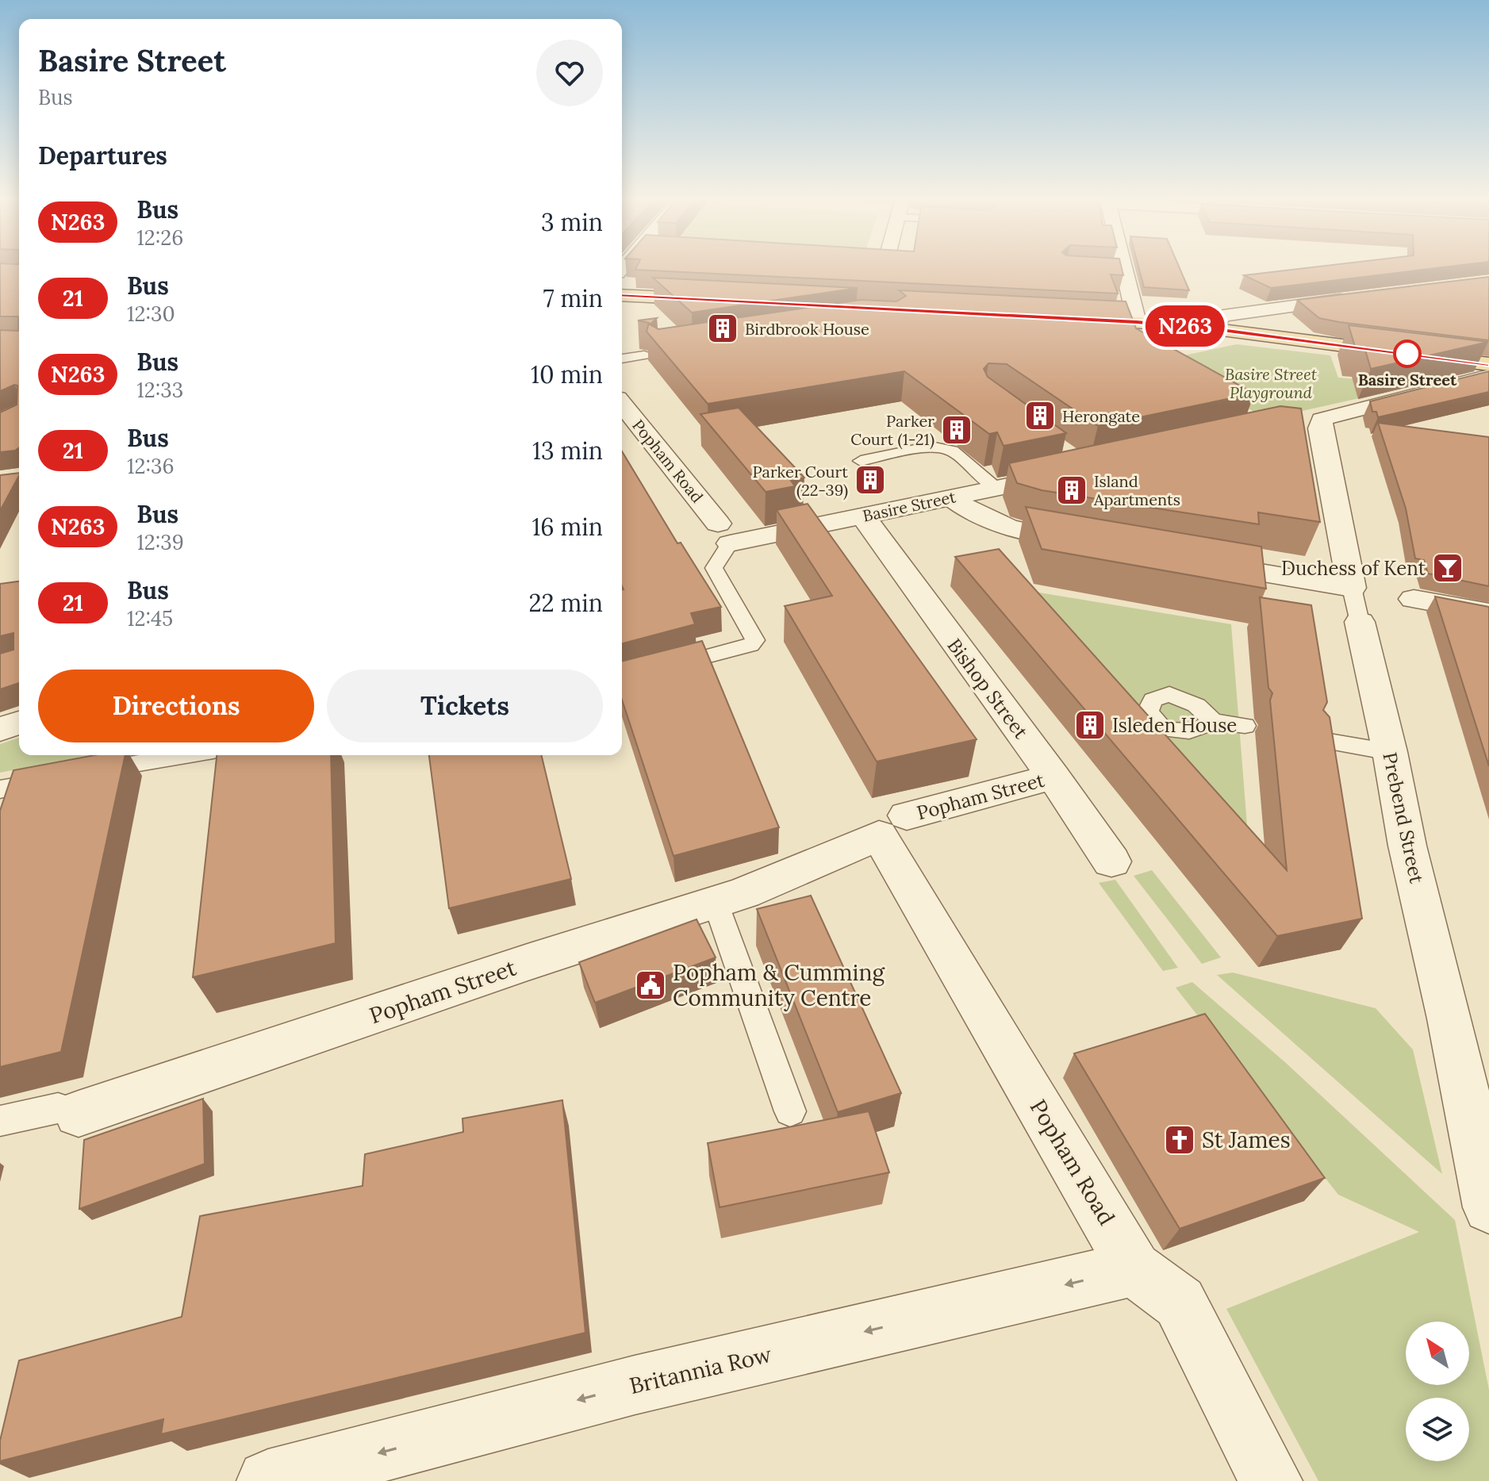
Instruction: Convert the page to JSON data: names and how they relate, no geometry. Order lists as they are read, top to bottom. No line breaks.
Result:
{"streets":{"street":["Popham Road","Basire Street","Bishop Street","Popham Street","Prebend Street","Britannia Row"]},"crossings":[["Popham Road","Basire Street"],["Popham Road","Popham Street"],["Popham Road","Britannia Row"],["Basire Street","Bishop Street"],["Bishop Street","Popham Street"]],"one_way":["Britannia Row"],"parks":["Basire Street Playground"],"places":{"building":["Birdbrook House","Herongate","Parker Court (1-21)","Parker Court (22-39)","Island Apartments","Isleden House"],"other":["Basire Street"],"bar":["Duchess of Kent"],"public building":["Popham & Cumming Community Centre"],"church":["St James"]},"lines":["bus line N263"],"north":"top left","page":{"on_map":"N263","heading":[["Basire Street","Bus"],"Departures"],"list":[{"mark":"N263","name":"Bus","note":"12:26","value":"3 min"},{"mark":"21","name":"Bus","note":"12:30","value":"7 min"},{"mark":"N263","name":"Bus","note":"12:33","value":"10 min"},{"mark":"21","name":"Bus","note":"12:36","value":"13 min"},{"mark":"N263","name":"Bus","note":"12:39","value":"16 min"},{"mark":"21","name":"Bus","note":"12:45","value":"22 min"}],"buttons":["Directions","Tickets"]}}
